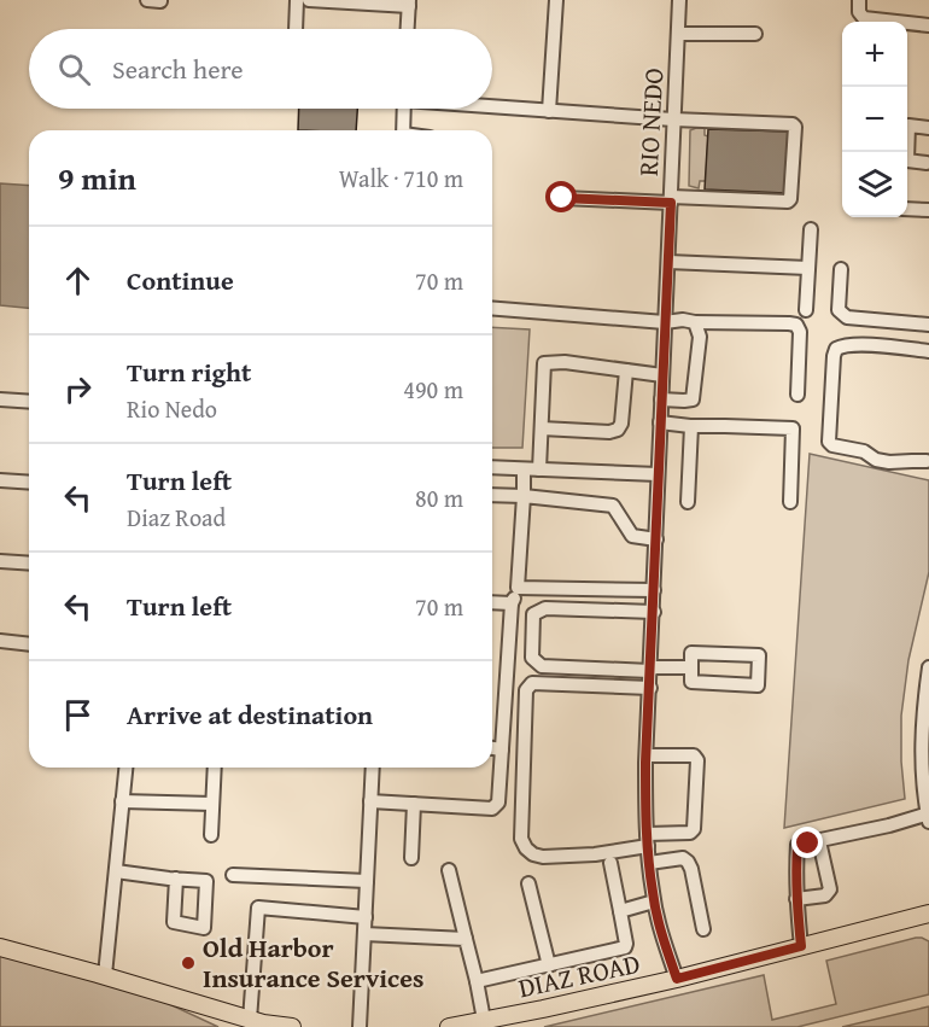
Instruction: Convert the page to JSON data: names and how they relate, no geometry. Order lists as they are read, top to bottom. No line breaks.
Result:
{"streets":{"main road":["DIAZ ROAD"],"street":["RIO NEDO"]},"crossings":[["RIO NEDO","DIAZ ROAD"]],"places":["Old Harbor Insurance Services"],"page":{"map_buttons":["+","−"],"search":"Search here","heading":["9 min","Walk · 710 m"],"list":[["Continue","70 m"],["Turn right","Rio Nedo","490 m"],["Turn left","Diaz Road","80 m"],["Turn left","70 m"],"Arrive at destination"]}}
